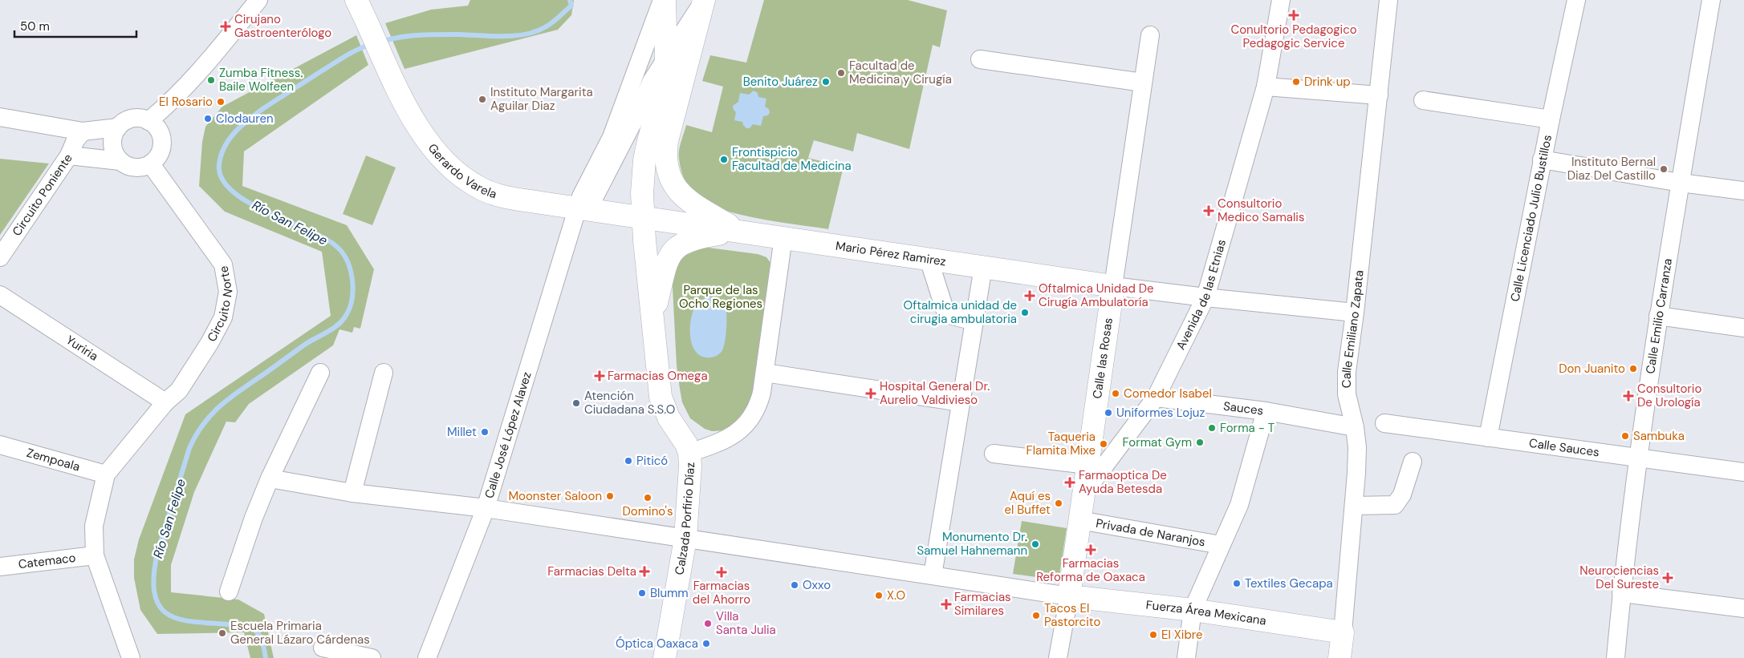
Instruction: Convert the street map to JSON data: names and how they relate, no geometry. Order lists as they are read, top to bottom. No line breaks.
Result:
{"streets":{"main road":["Gerardo Varela","Mario Pérez Ramirez","Calle Emiliano Zapata","Calle las Rosas","Calzada Porfirio Díaz","Fuerza Área Mexicana"],"street":["Circuito Poniente","Calle Licenciado Julio Bustillos","Avenida de las Etnias","Circuito Norte","Calle Emilio Carranza","Yuriria","Sauces","Calle José López Alavez","Calle Sauces","Zempoala","Privada de Naranjos","Catemaco"]},"crossings":[["Gerardo Varela","Mario Pérez Ramirez"],["Gerardo Varela","Calle José López Alavez"],["Calle Licenciado Julio Bustillos","Calle Sauces"],["Mario Pérez Ramirez","Avenida de las Etnias"],["Mario Pérez Ramirez","Calle Emiliano Zapata"],["Mario Pérez Ramirez","Calle las Rosas"],["Mario Pérez Ramirez","Calle José López Alavez"],["Mario Pérez Ramirez","Calzada Porfirio Díaz"],["Avenida de las Etnias","Calle las Rosas"],["Avenida de las Etnias","Sauces"],["Circuito Norte","Yuriria"],["Circuito Norte","Zempoala"],["Calle Emilio Carranza","Calle Sauces"],["Calle Emiliano Zapata","Sauces"],["Calle Emiliano Zapata","Fuerza Área Mexicana"],["Calle las Rosas","Privada de Naranjos"],["Calle las Rosas","Fuerza Área Mexicana"],["Sauces","Privada de Naranjos"],["Calle José López Alavez","Calzada Porfirio Díaz"],["Privada de Naranjos","Fuerza Área Mexicana"]],"water":["Río San Felipe"],"parks":["Parque de las Ocho Regiones"],"places":{"health":["Conultorio Pedagogico Pedagogic Service","Cirujano Gastroenterólogo","Consultorio Medico Samalis","Oftalmica Unidad De Cirugía Ambulatoría","Farmacias Omega","Hospital General Dr. Aurelio Valdivieso","Consultorio De Urología","Farmaoptica De Ayuda Betesda","Farmacias Reforma de Oaxaca","Farmacias Delta","Farmacias del Ahorro","Neurociencias Del Sureste","Farmacias Similares"],"other":["Facultad de Medicina y Cirugía","Zumba Fitness. Baile Wolfeen","Benito Juárez","Drink up","Instituto Margarita Aguilar Diaz","El Rosario","Clodauren","Frontispicio Facultad de Medicina","Instituto Bernal Diaz Del Castillo","Oftalmica unidad de cirugia ambulatoria","Don Juanito","Comedor Isabel","Atención Ciudadana S.S.O","Uniformes Lojuz","Forma - T","Millet","Sambuka","Format Gym","Taqueria Flamita Mixe","Piticó","Moonster Saloon","Domino's","Aquí es el Buffet","Monumento Dr. Samuel Hahnemann","Textiles Gecapa","Oxxo","Blumm","X.O","Tacos El Pastorcito","Villa Santa Julia","Escuela Primaria General Lázaro Cárdenas","El Xibre","Óptica Oaxaca"]},"scale_bar":"50 m"}
